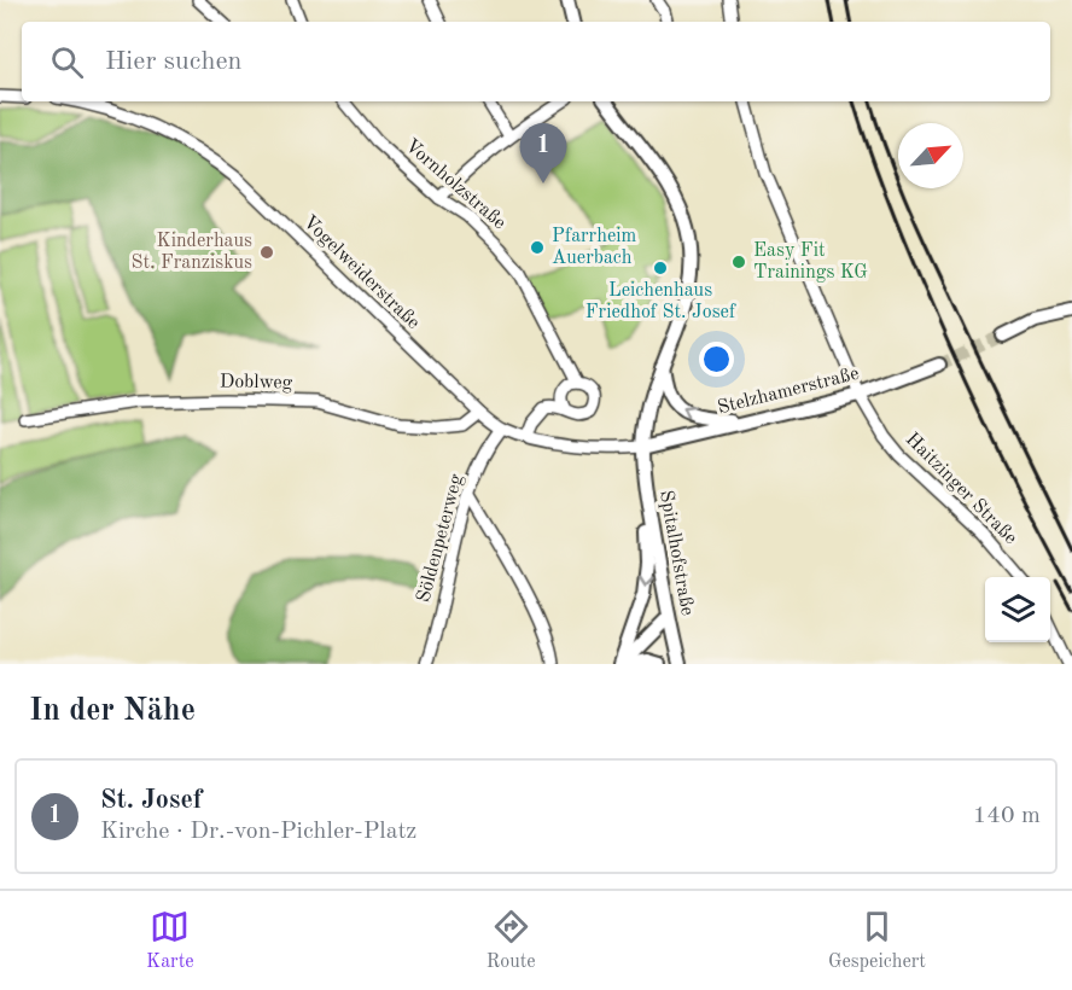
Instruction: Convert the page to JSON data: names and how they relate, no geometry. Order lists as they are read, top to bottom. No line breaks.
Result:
{"streets":{"street":["Vornholzstraße","Vogelweiderstraße","Doblweg","Stelzhamerstraße","Haitzinger Straße","Söldenpeterweg","Spitalhofstraße"]},"crossings":[["Vornholzstraße","Vogelweiderstraße"],["Vogelweiderstraße","Doblweg"],["Vogelweiderstraße","Stelzhamerstraße"],["Vogelweiderstraße","Söldenpeterweg"],["Vogelweiderstraße","Spitalhofstraße"],["Stelzhamerstraße","Haitzinger Straße"],["Stelzhamerstraße","Spitalhofstraße"]],"places":["Pfarrheim Auerbach","Kinderhaus St. Franziskus","Easy Fit Trainings KG","Leichenhaus Friedhof St. Josef"],"north":"top right","page":{"search":"Hier suchen","pins":"1","heading":"In der Nähe","list":[{"mark":"1","name":"St. Josef","note":"Kirche · Dr.-von-Pichler-Platz","value":"140 m"}],"nav":["Karte","Route","Gespeichert"]}}
